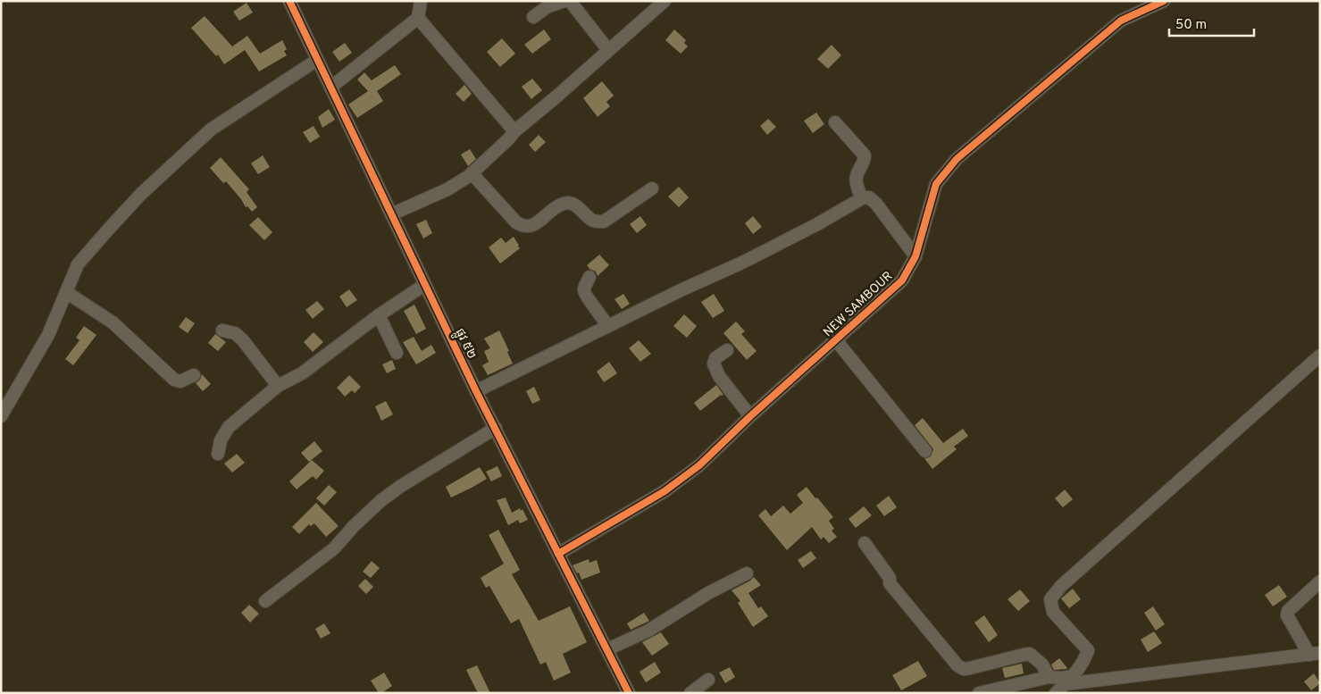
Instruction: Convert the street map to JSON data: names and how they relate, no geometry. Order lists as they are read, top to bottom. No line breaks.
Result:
{"streets":{"street":["NEW SAMBOUR","ផ្លូវ ៥២"]},"crossings":[["NEW SAMBOUR","ផ្លូវ ៥២"]],"scale_bar":"50 m"}
